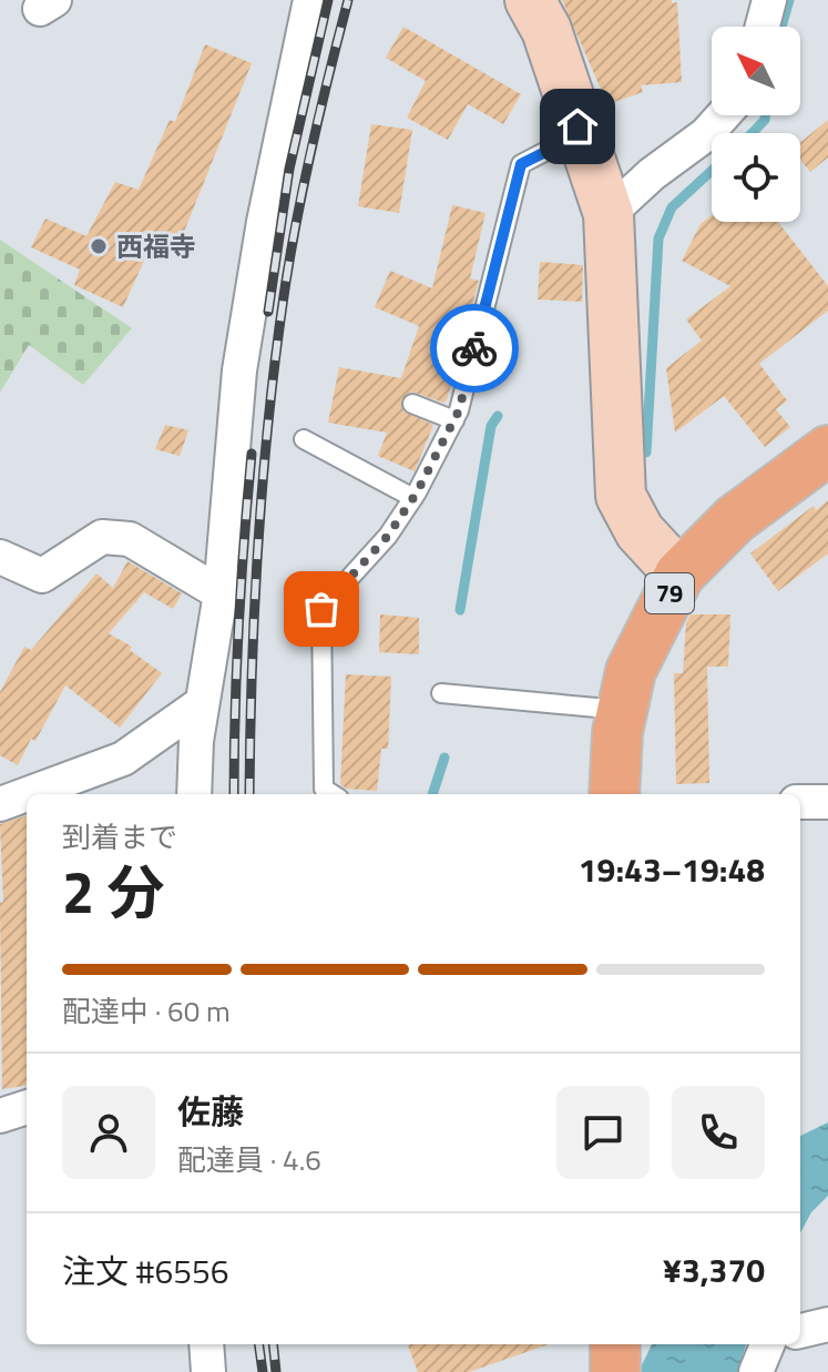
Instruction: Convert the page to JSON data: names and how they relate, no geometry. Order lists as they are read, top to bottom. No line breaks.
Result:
{"streets":{"main road":["79"]},"places":["西福寺"],"north":"top left","page":{"heading":["2 分","到着まで","19:43–19:48"],"panel":["佐藤","配達員 · 4.6","注文 #6556","¥3,370"],"bar":"配達中 · 60 m"}}
